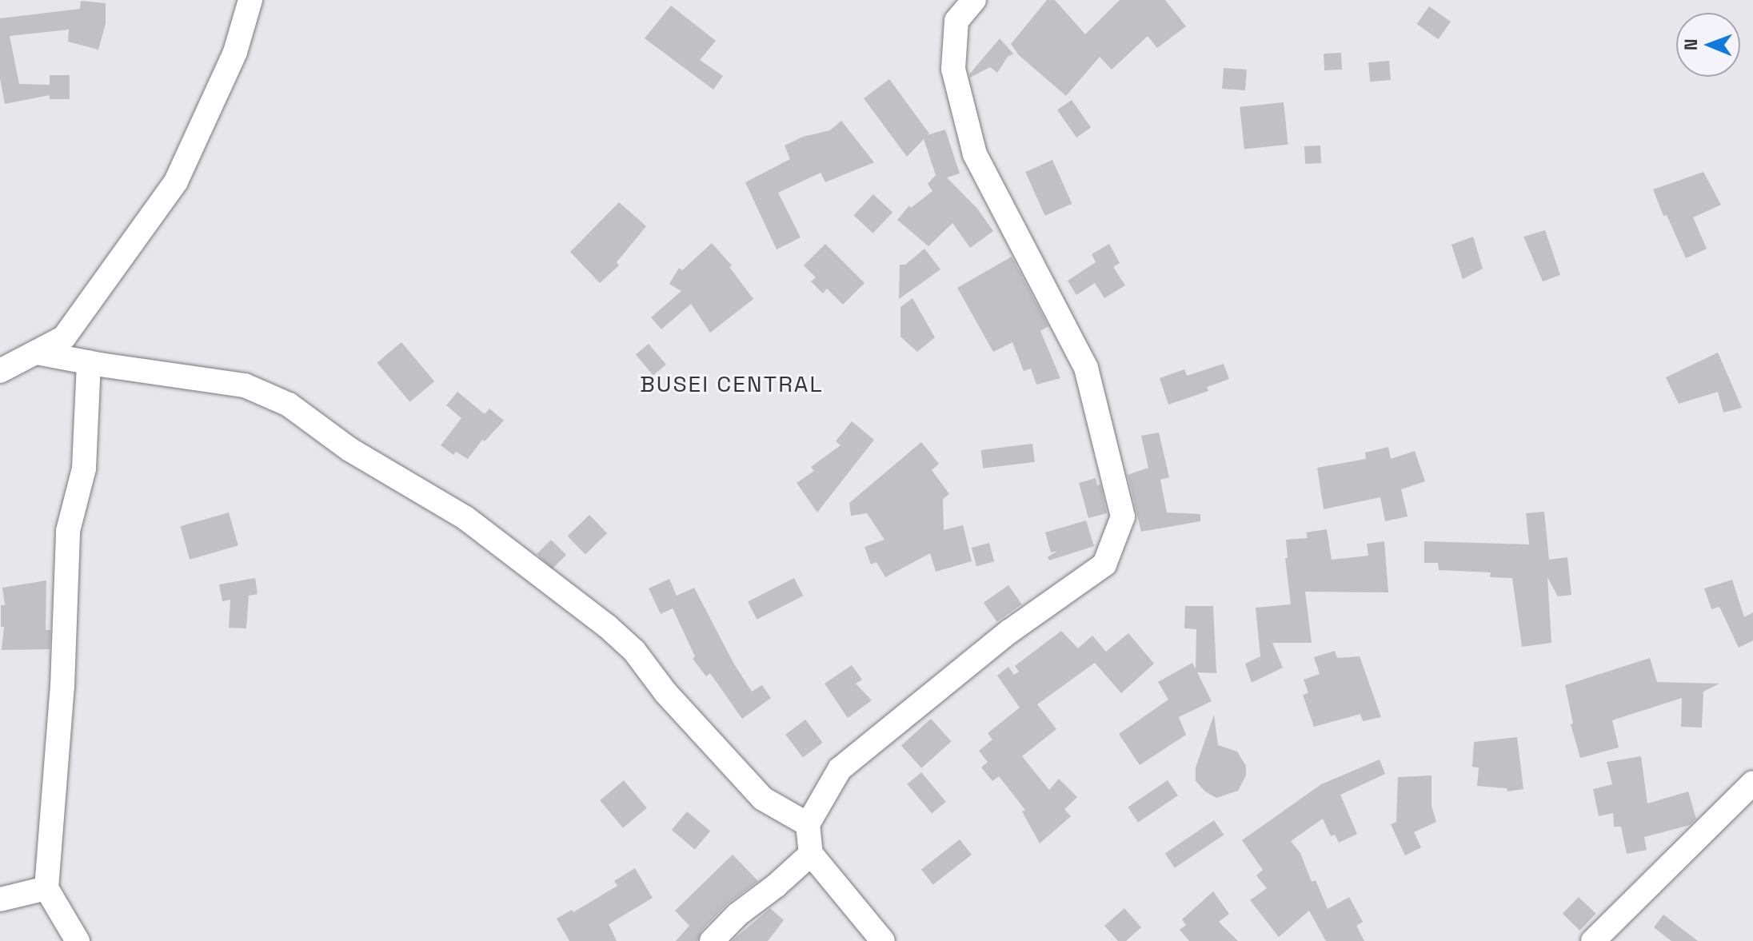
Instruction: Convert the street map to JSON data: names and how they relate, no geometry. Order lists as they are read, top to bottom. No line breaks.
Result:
{"districts":["BUSEI CENTRAL"],"north":"left"}
